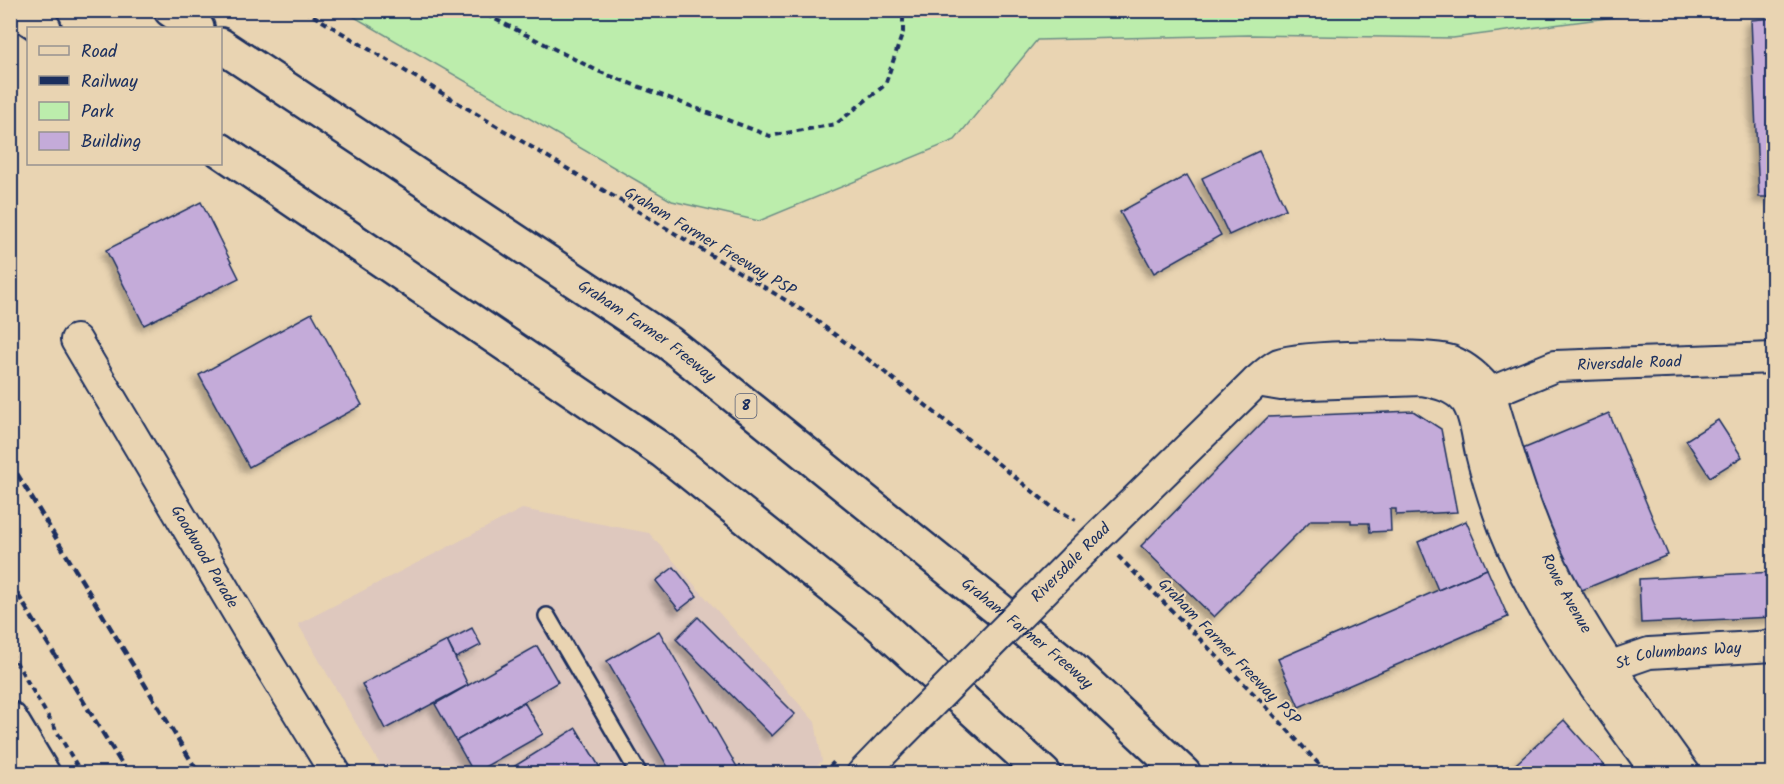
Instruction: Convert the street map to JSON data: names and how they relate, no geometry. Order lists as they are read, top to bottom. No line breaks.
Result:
{"streets":{"main road":["Graham Farmer Freeway","8"],"street":["Riversdale Road","Goodwood Parade","Rowe Avenue","St Columbans Way"],"path":["Graham Farmer Freeway PSP"]},"crossings":[["Riversdale Road","Rowe Avenue"],["Rowe Avenue","St Columbans Way"]],"legend":["Road","Railway","Park","Building"]}
